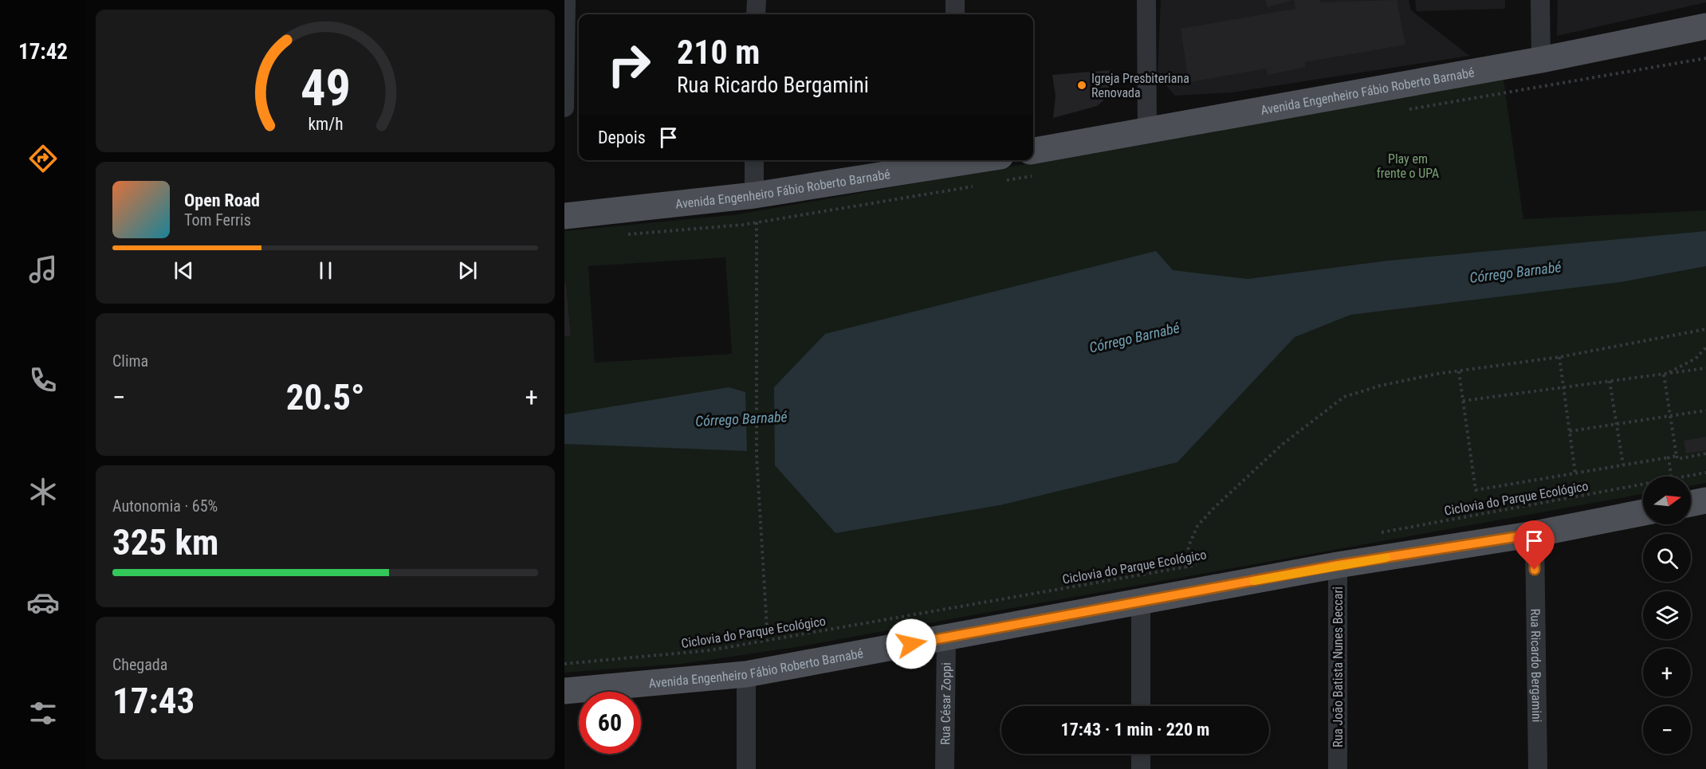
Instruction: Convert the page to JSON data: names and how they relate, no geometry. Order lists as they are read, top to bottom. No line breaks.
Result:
{"streets":{"main road":["Avenida Engenheiro Fábio Roberto Barnabé"],"street":["Rua Ricardo Bergamini","Rua João Batista Nunes Beccari","Rua César Zoppi"],"path":["Ciclovia do Parque Ecológico"]},"crossings":[["Avenida Engenheiro Fábio Roberto Barnabé","Rua Ricardo Bergamini"],["Avenida Engenheiro Fábio Roberto Barnabé","Rua João Batista Nunes Beccari"],["Avenida Engenheiro Fábio Roberto Barnabé","Rua César Zoppi"]],"water":["Córrego Barnabé"],"parks":["Play em frente o UPA"],"places":["Igreja Presbiteriana Renovada"],"north":"right","page":{"tabs":"17:42","turn":["210 m","Rua Ricardo Bergamini"],"then":"Depois","song":["Open Road","Tom Ferris"],"tile":["Clima",["Autonomia · 65%","325 km"],["Chegada","17:43"]],"heat":["−","20.5°","+"],"map_buttons":["+","−"],"limit":"60","trip":"17:43 · 1 min · 220 m","gauge":["49","km/h"]}}
